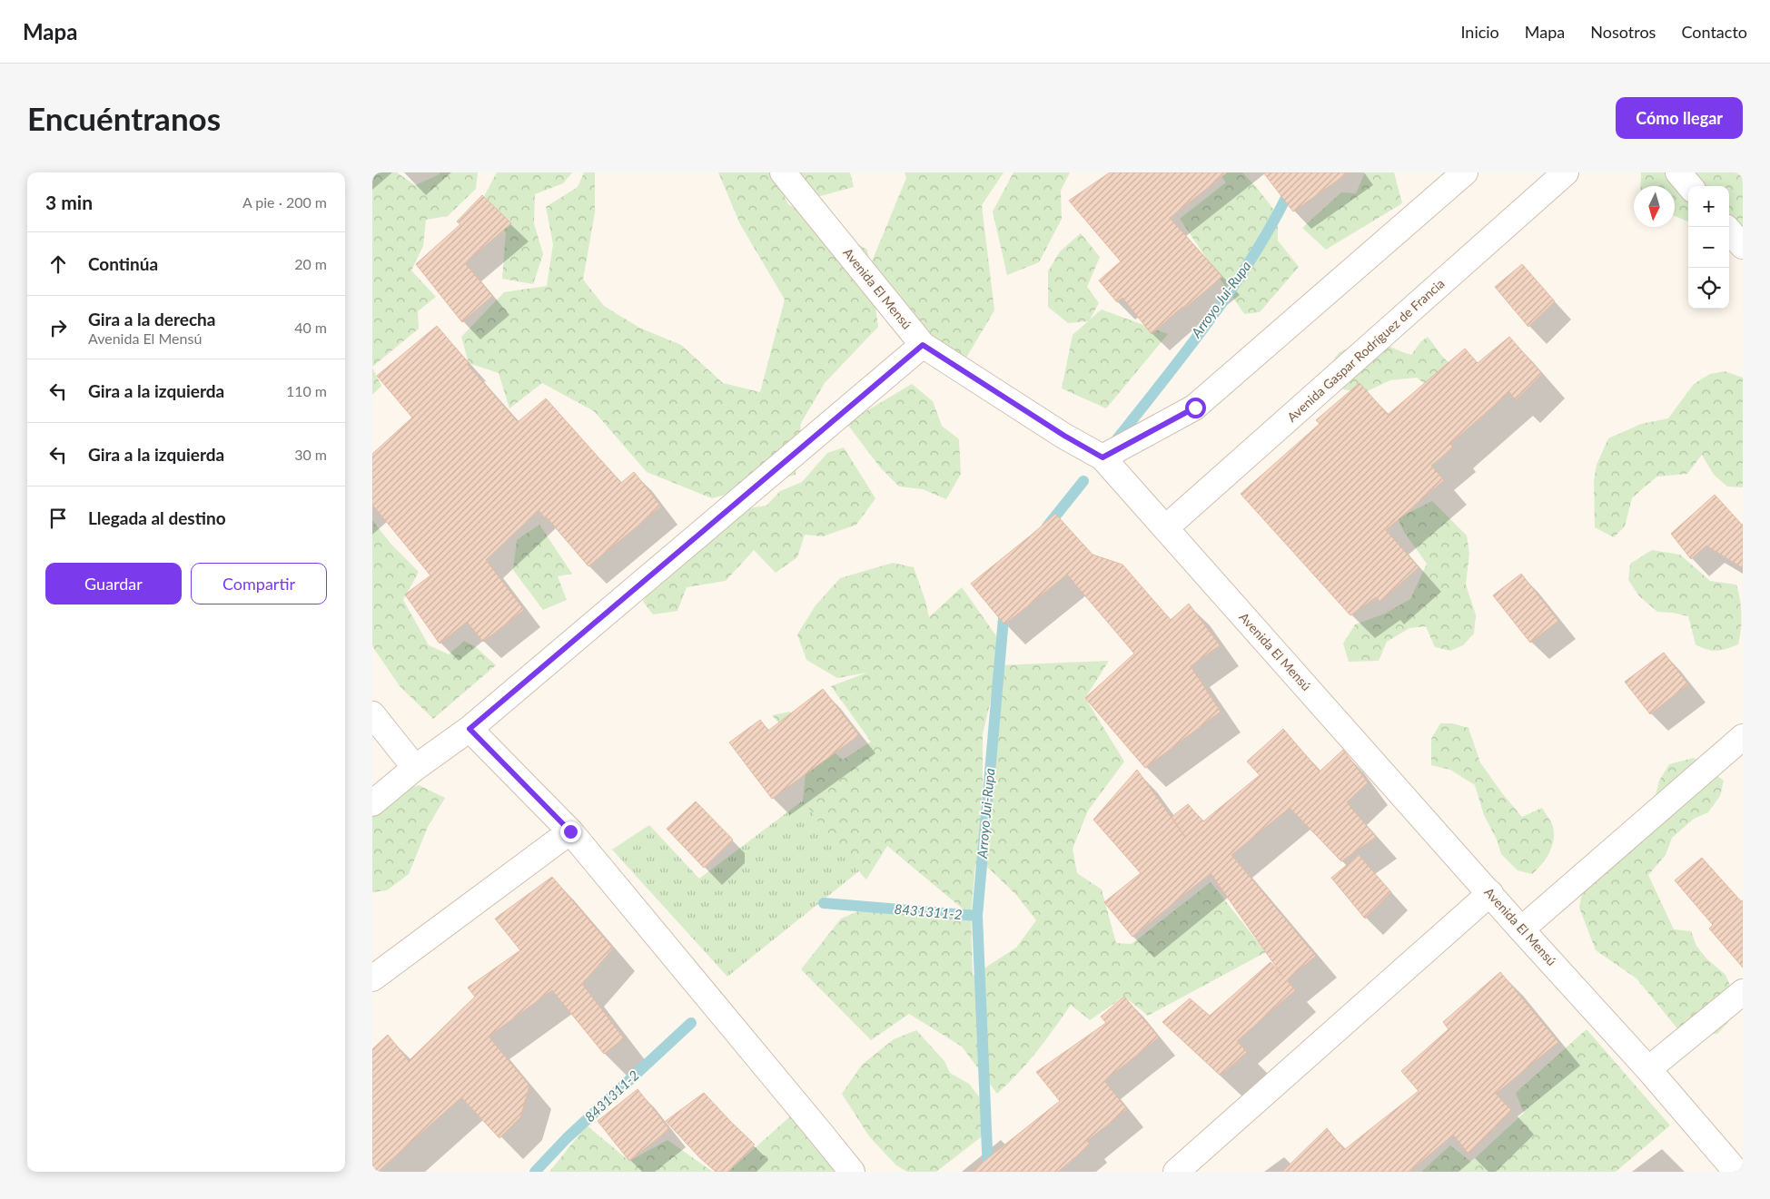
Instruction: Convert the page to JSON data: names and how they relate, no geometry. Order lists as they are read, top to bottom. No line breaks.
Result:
{"streets":{"street":["Avenida El Mensú","Avenida Gaspar Rodríguez de Francia"]},"crossings":[["Avenida El Mensú","Avenida Gaspar Rodríguez de Francia"]],"water":["Arroyo Jui-Rupa","8431311-2"],"north":"bottom","page":{"header":"Mapa","nav":["Inicio","Mapa","Nosotros","Contacto"],"buttons":["Cómo llegar",["Guardar","Compartir"]],"title":"Encuéntranos","heading":["3 min","A pie · 200 m"],"map_buttons":["+","−"],"list":[["Continúa","20 m"],["Gira a la derecha","Avenida El Mensú","40 m"],["Gira a la izquierda","110 m"],["Gira a la izquierda","30 m"],"Llegada al destino"]}}
